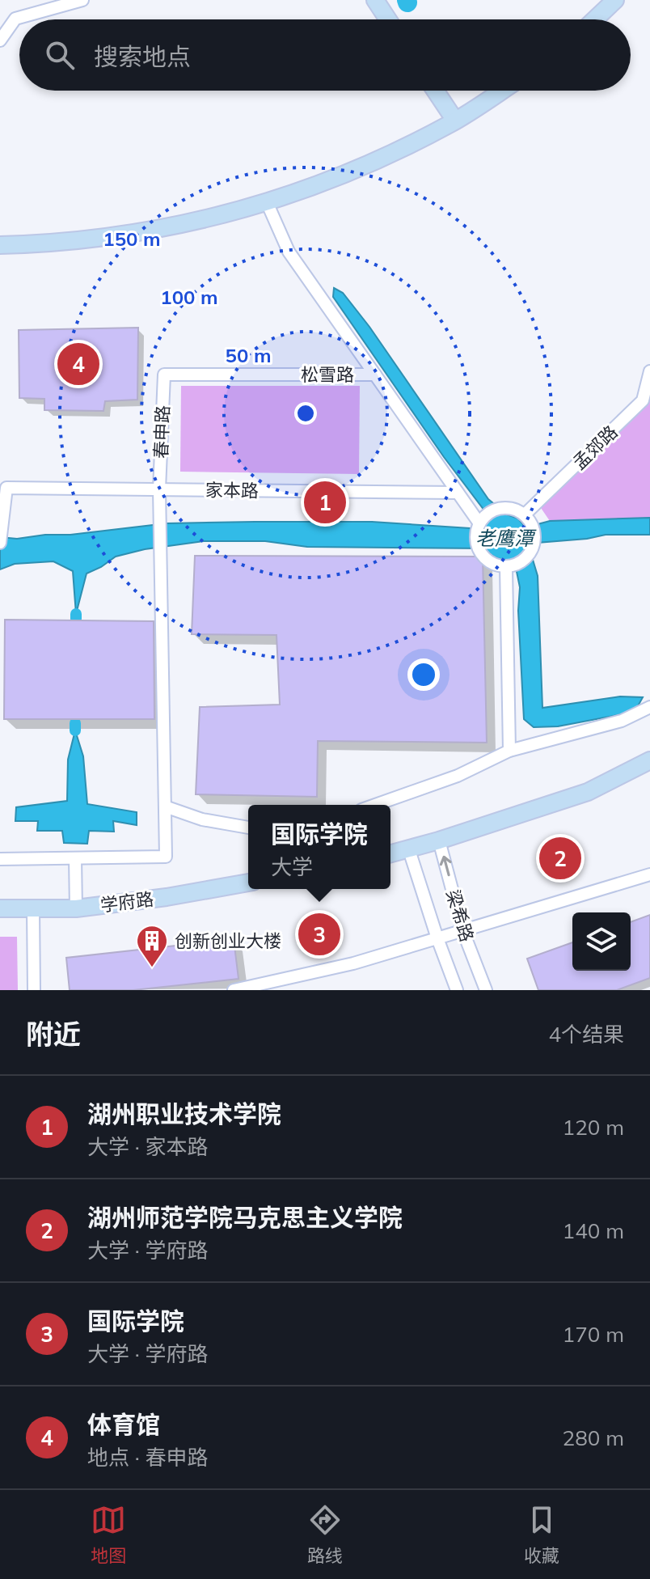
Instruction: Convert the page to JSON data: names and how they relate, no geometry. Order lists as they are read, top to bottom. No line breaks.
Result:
{"streets":{"main road":["学府路"],"street":["松雪路","春申路","孟郊路","家本路","梁希路"]},"crossings":[["松雪路","春申路"],["春申路","家本路"]],"water":["老鹰潭"],"places":{"building":["创新创业大楼"]},"page":{"search":"搜索地点","pins":["4","1","2","3"],"popup":["国际学院","大学"],"heading":["附近","4个结果"],"list":[{"mark":"1","name":"湖州职业技术学院","note":"大学 · 家本路","value":"120 m"},{"mark":"2","name":"湖州师范学院马克思主义学院","note":"大学 · 学府路","value":"140 m"},{"mark":"3","name":"国际学院","note":"大学 · 学府路","value":"170 m"},{"mark":"4","name":"体育馆","note":"地点 · 春申路","value":"280 m"}],"nav":["地图","路线","收藏"]},"rings":["150 m","100 m","50 m"]}
